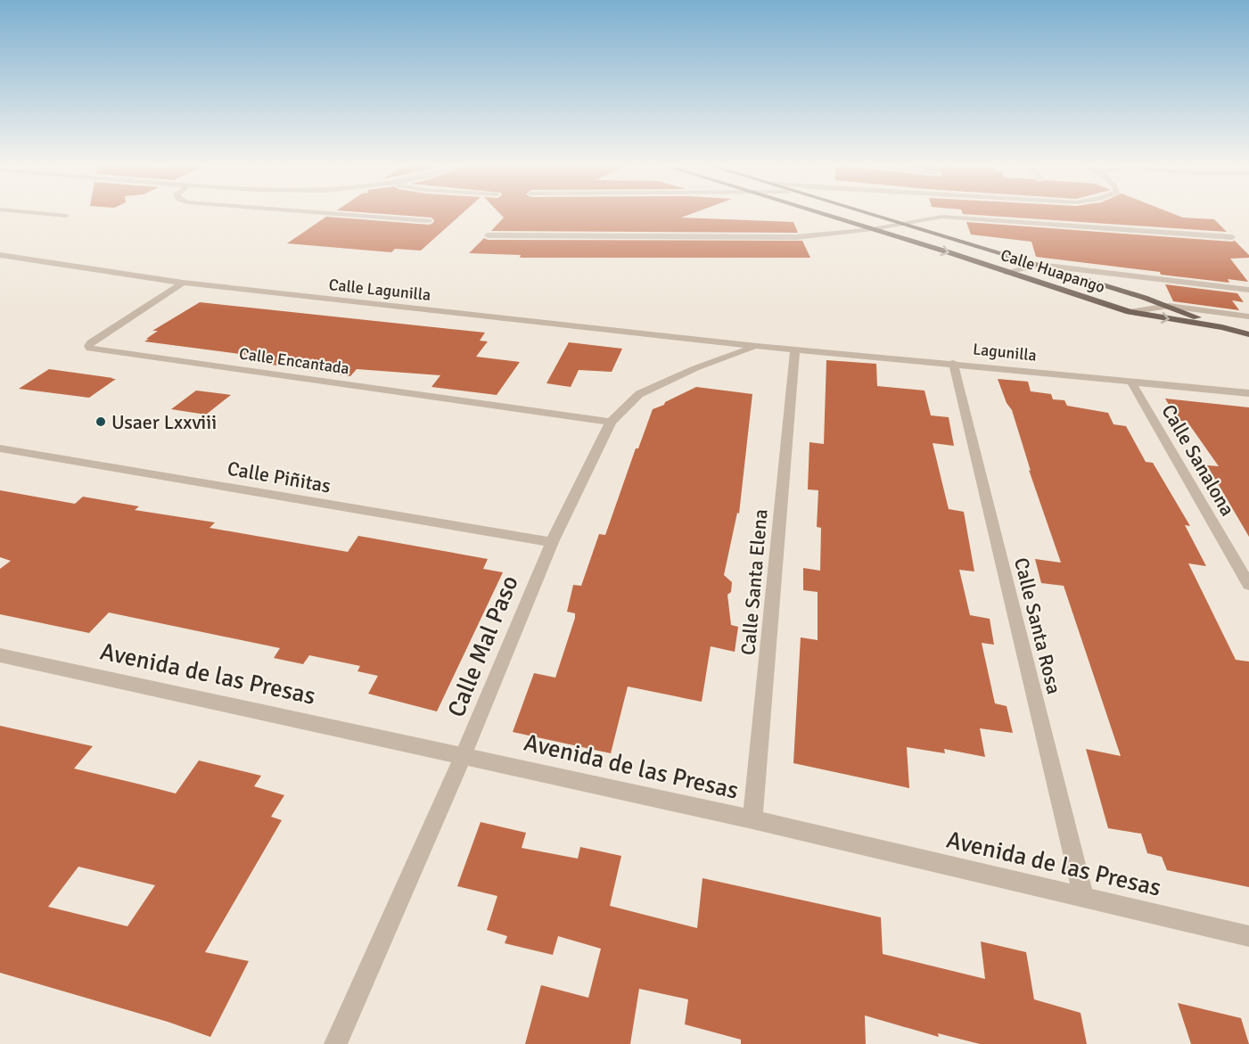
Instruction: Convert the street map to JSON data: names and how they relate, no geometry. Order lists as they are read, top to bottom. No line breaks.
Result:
{"streets":{"main road":["Calle Huapango"],"street":["Calle Lagunilla","Lagunilla","Calle Encantada","Calle Sanalona","Calle Piñitas","Calle Santa Elena","Calle Santa Rosa","Calle Mal Paso","Avenida de las Presas"]},"crossings":[["Calle Lagunilla","Lagunilla"],["Calle Lagunilla","Calle Encantada"],["Calle Lagunilla","Calle Mal Paso"],["Lagunilla","Calle Sanalona"],["Lagunilla","Calle Santa Elena"],["Lagunilla","Calle Santa Rosa"],["Lagunilla","Calle Mal Paso"],["Calle Encantada","Calle Mal Paso"],["Calle Piñitas","Calle Mal Paso"],["Calle Santa Elena","Avenida de las Presas"],["Calle Santa Rosa","Avenida de las Presas"],["Calle Mal Paso","Avenida de las Presas"]],"places":["Usaer Lxxviii"]}
